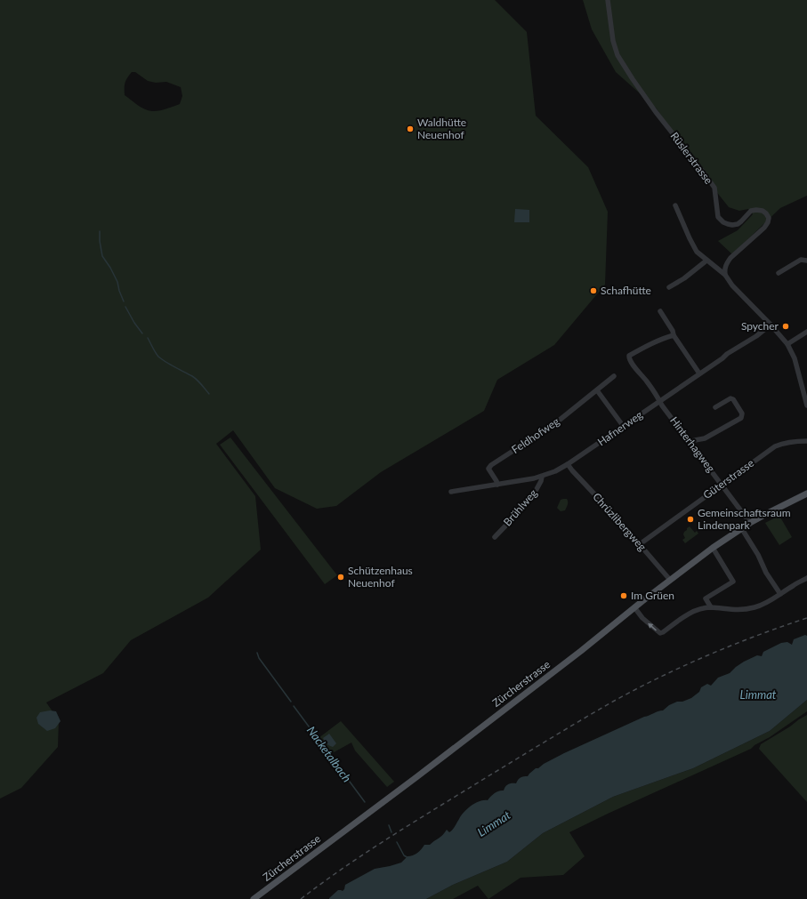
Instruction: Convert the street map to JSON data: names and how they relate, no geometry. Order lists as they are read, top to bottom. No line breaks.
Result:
{"streets":{"main road":["Zürcherstrasse"],"street":["Rüslerstrasse","Hafnerweg","Feldhofweg","Hinterhagweg","Güterstrasse","Brühlweg","Chrüzlibergweg"]},"crossings":[["Hafnerweg","Feldhofweg"],["Hafnerweg","Hinterhagweg"],["Hafnerweg","Brühlweg"],["Hafnerweg","Chrüzlibergweg"],["Hinterhagweg","Güterstrasse"],["Hinterhagweg","Zürcherstrasse"],["Güterstrasse","Chrüzlibergweg"],["Chrüzlibergweg","Zürcherstrasse"]],"water":["Limmat","Nacketalbach"],"places":["Waldhütte Neuenhof","Schafhütte","Spycher","Gemeinschaftsraum Lindenpark","Schützenhaus Neuenhof","Im Grüen"]}
